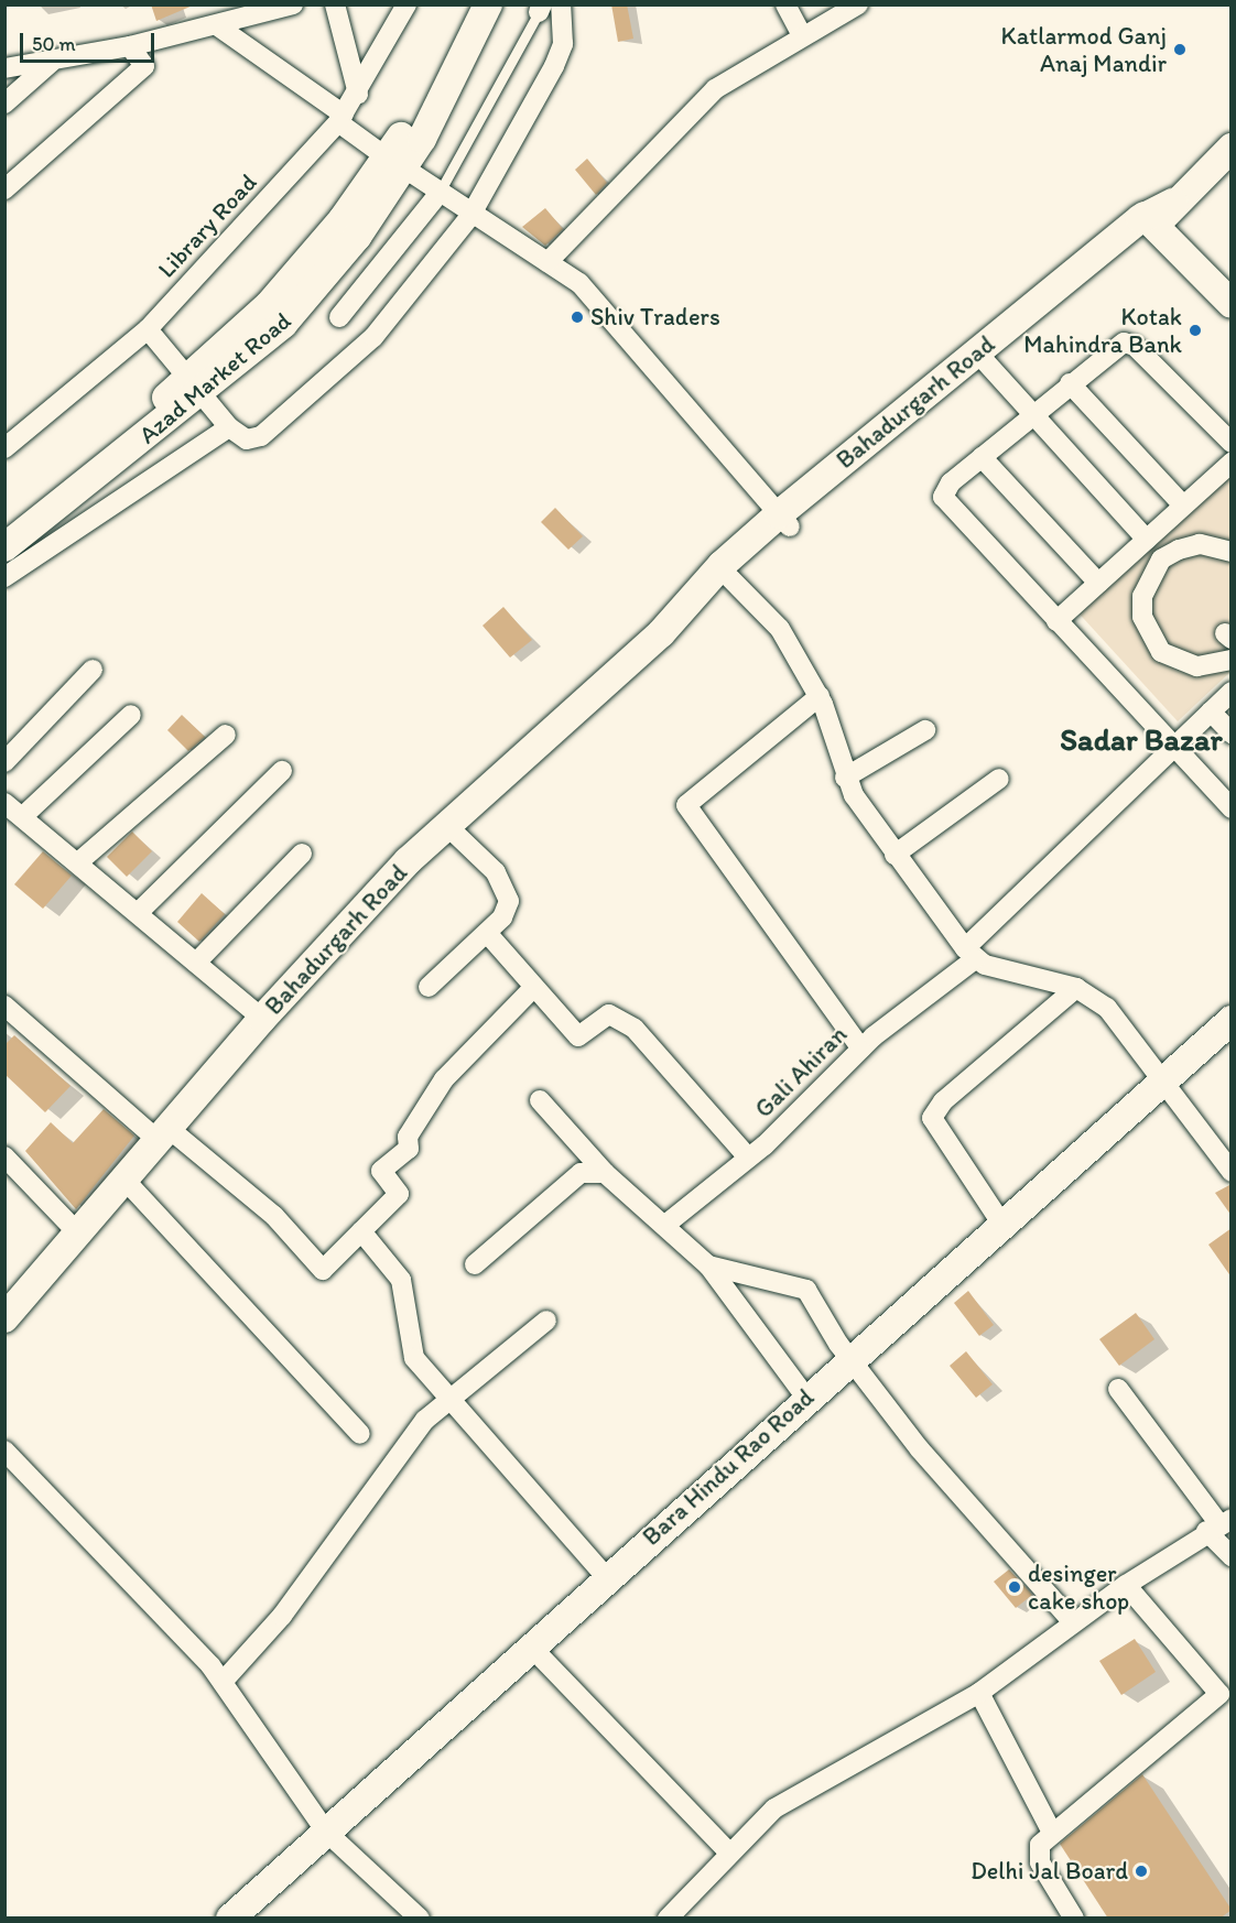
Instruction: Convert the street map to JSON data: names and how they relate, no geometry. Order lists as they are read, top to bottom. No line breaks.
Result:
{"streets":{"street":["Library Road","Azad Market Road","Bahadurgarh Road","Gali Ahiran","Bara Hindu Rao Road"]},"districts":["Sadar Bazar"],"places":["Katlarmod Ganj Anaj Mandir","Shiv Traders","Kotak Mahindra Bank","desinger cake shop","Delhi Jal Board"],"scale_bar":"50 m"}
